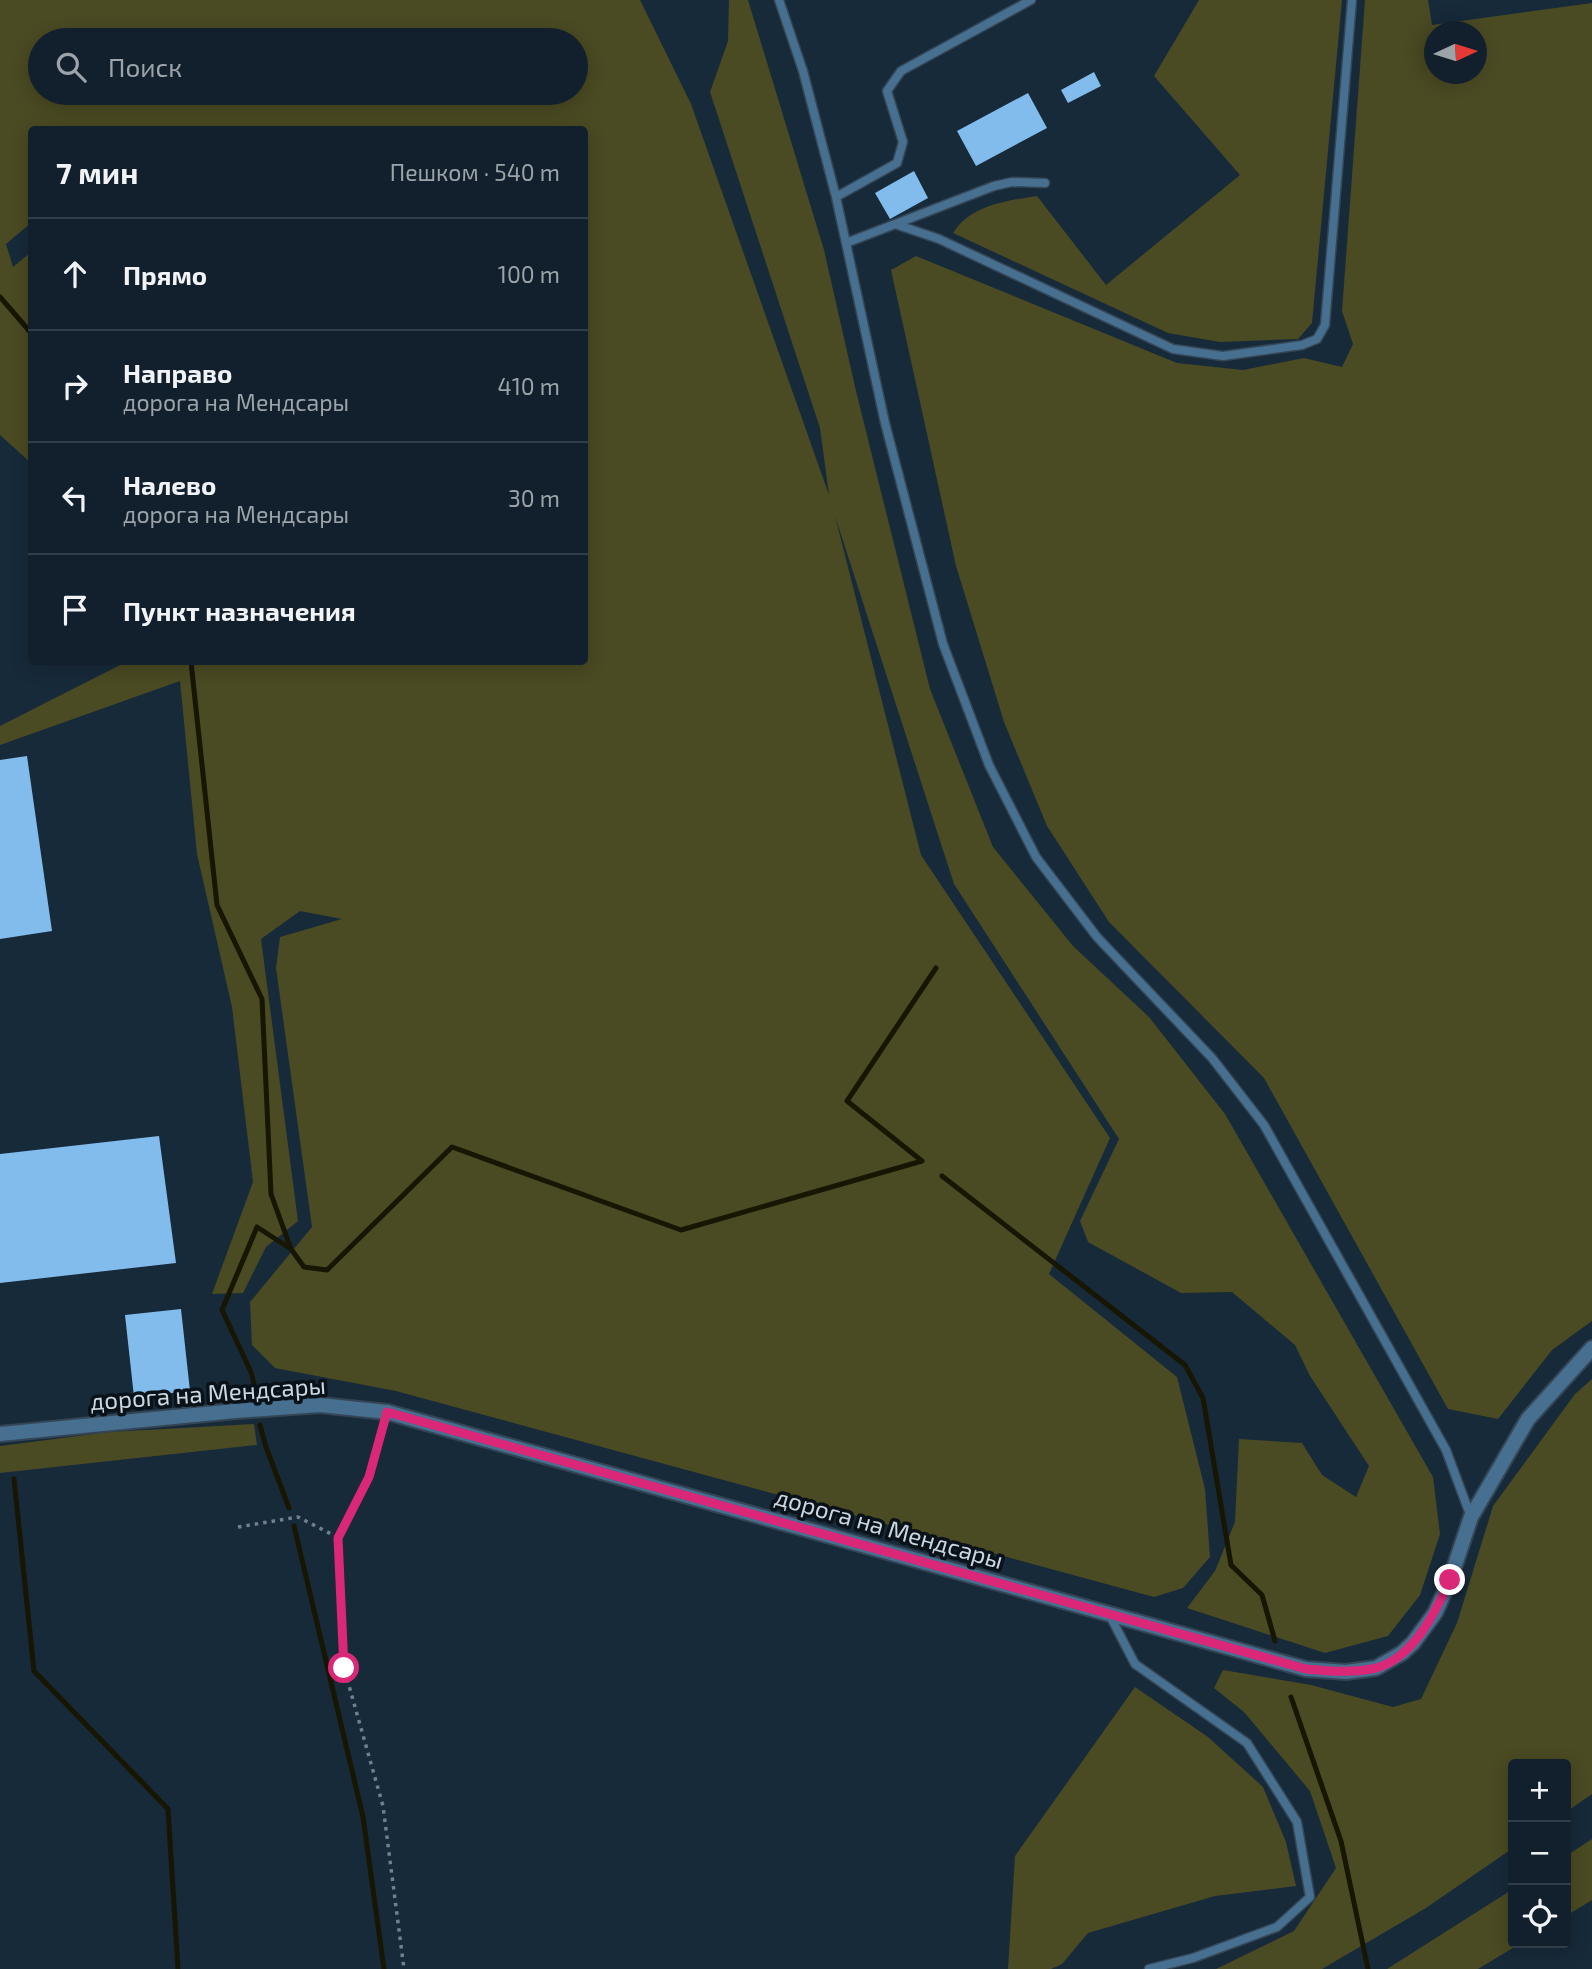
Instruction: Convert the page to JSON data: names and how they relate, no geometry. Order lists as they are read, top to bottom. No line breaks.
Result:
{"streets":{"street":["дорога на Мендсары"]},"north":"right","page":{"search":"Поиск","heading":["7 мин","Пешком · 540 m"],"list":[["Прямо","100 m"],["Направо","дорога на Мендсары","410 m"],["Налево","дорога на Мендсары","30 m"],"Пункт назначения"],"map_buttons":["+","−"]}}
